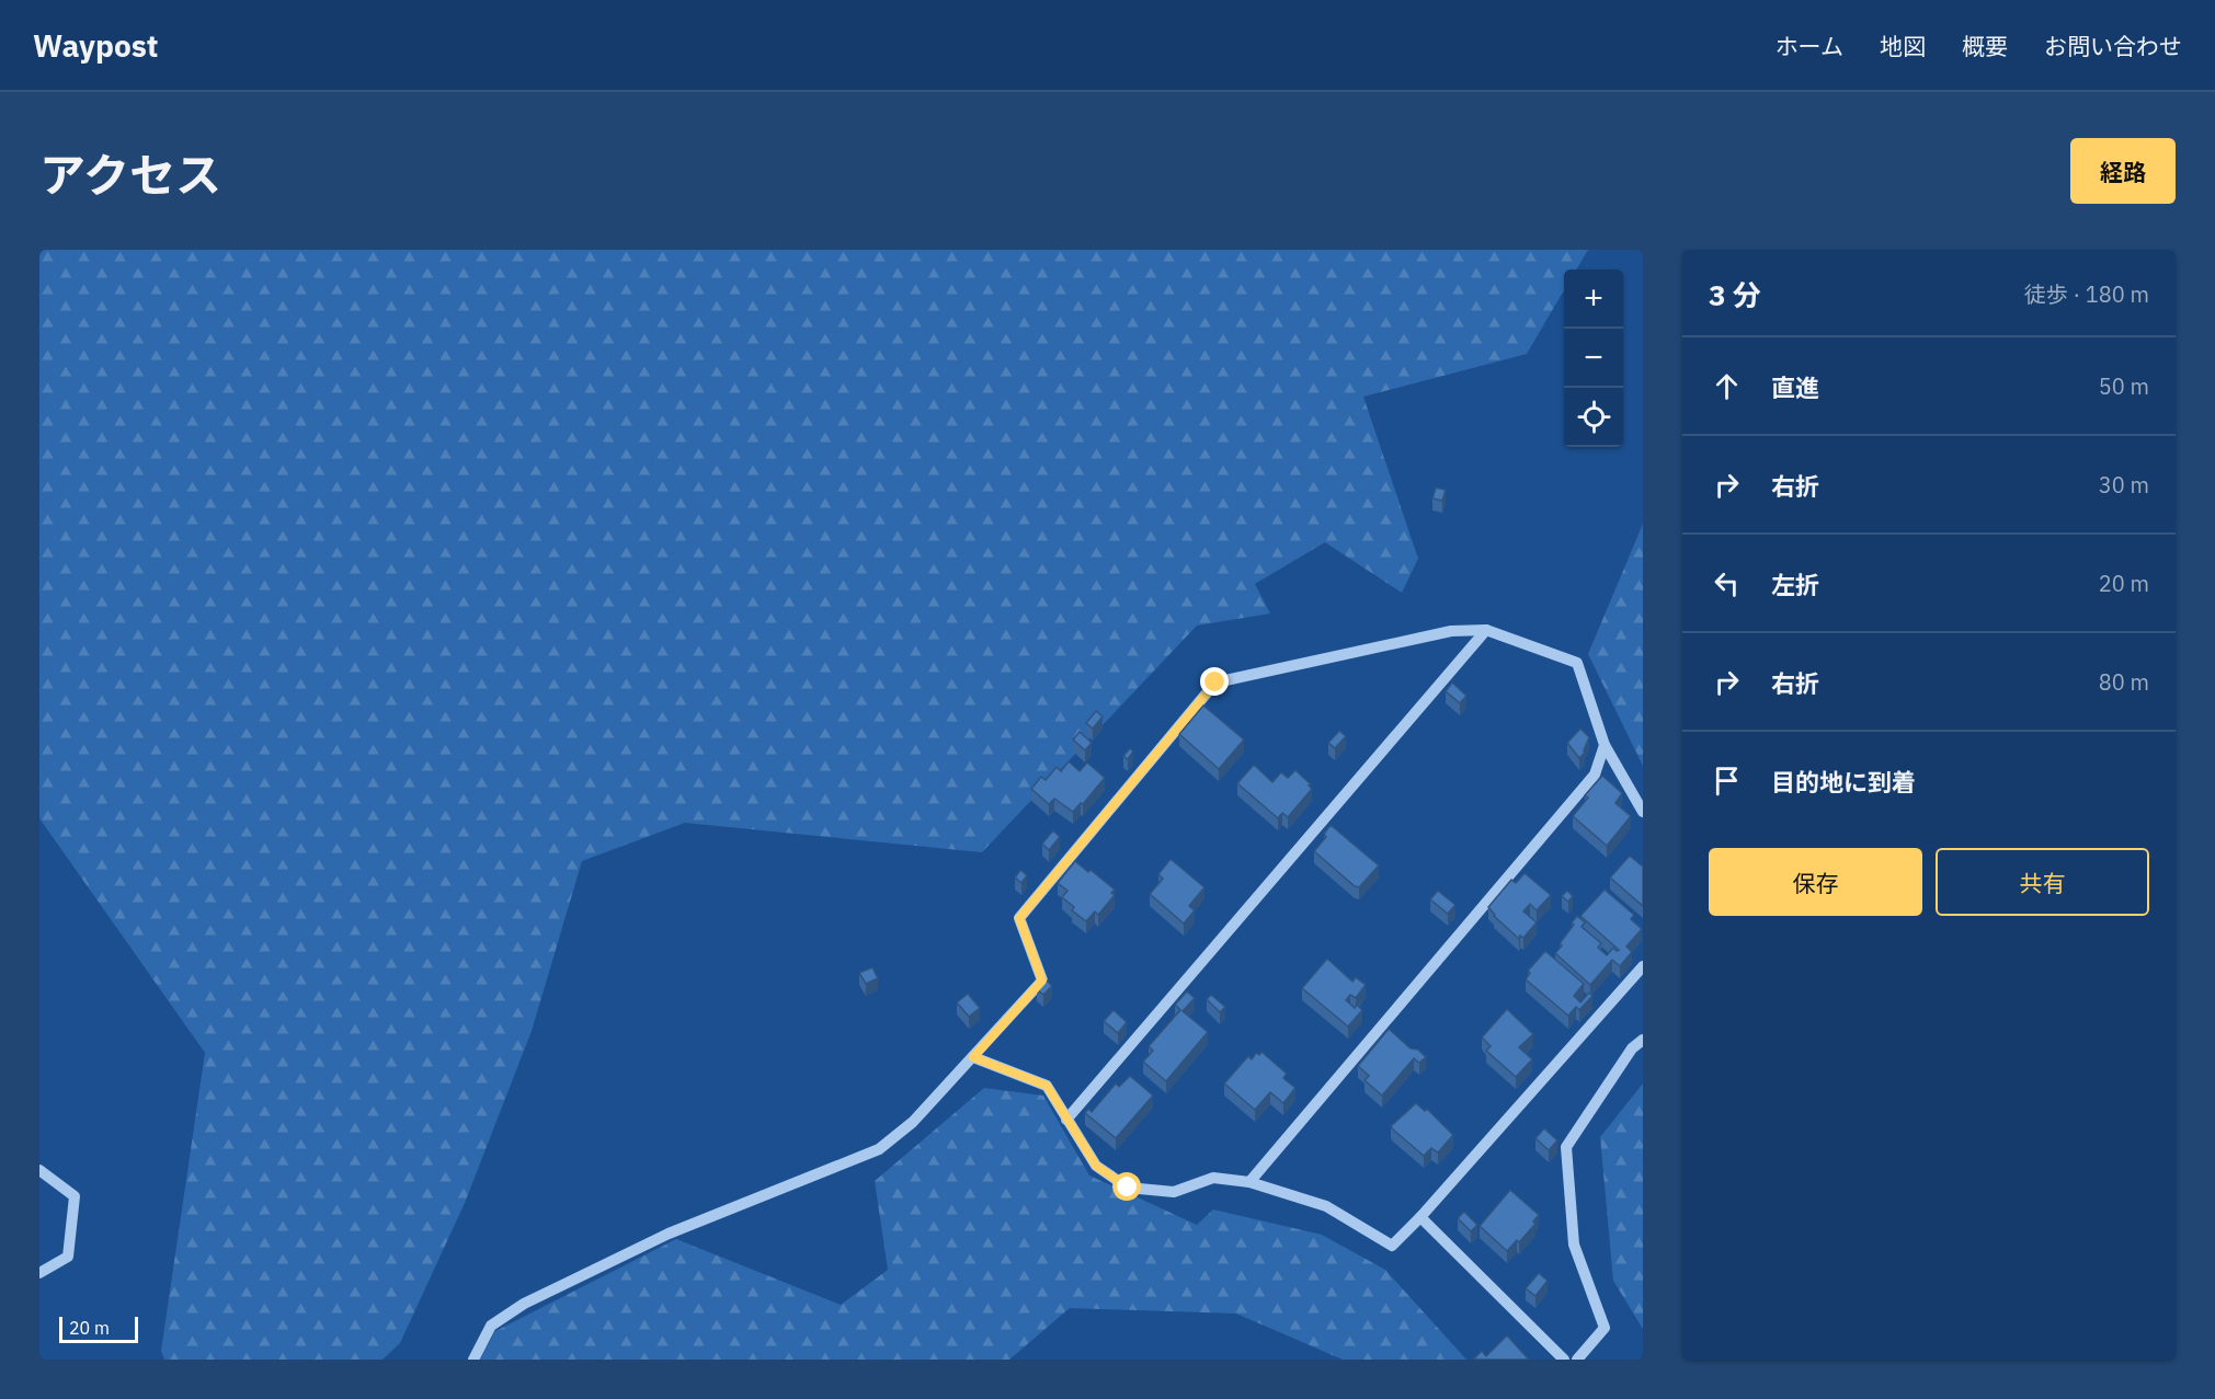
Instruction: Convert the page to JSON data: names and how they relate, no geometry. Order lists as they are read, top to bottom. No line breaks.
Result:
{"scale_bar":"20 m","page":{"header":"Waypost","nav":["ホーム","地図","概要","お問い合わせ"],"title":"アクセス","buttons":["経路",["保存","共有"]],"heading":["3 分","徒歩 · 180 m"],"map_buttons":["+","−"],"list":[["直進","50 m"],["右折","30 m"],["左折","20 m"],["右折","80 m"],"目的地に到着"],"scale":"20 m"}}
